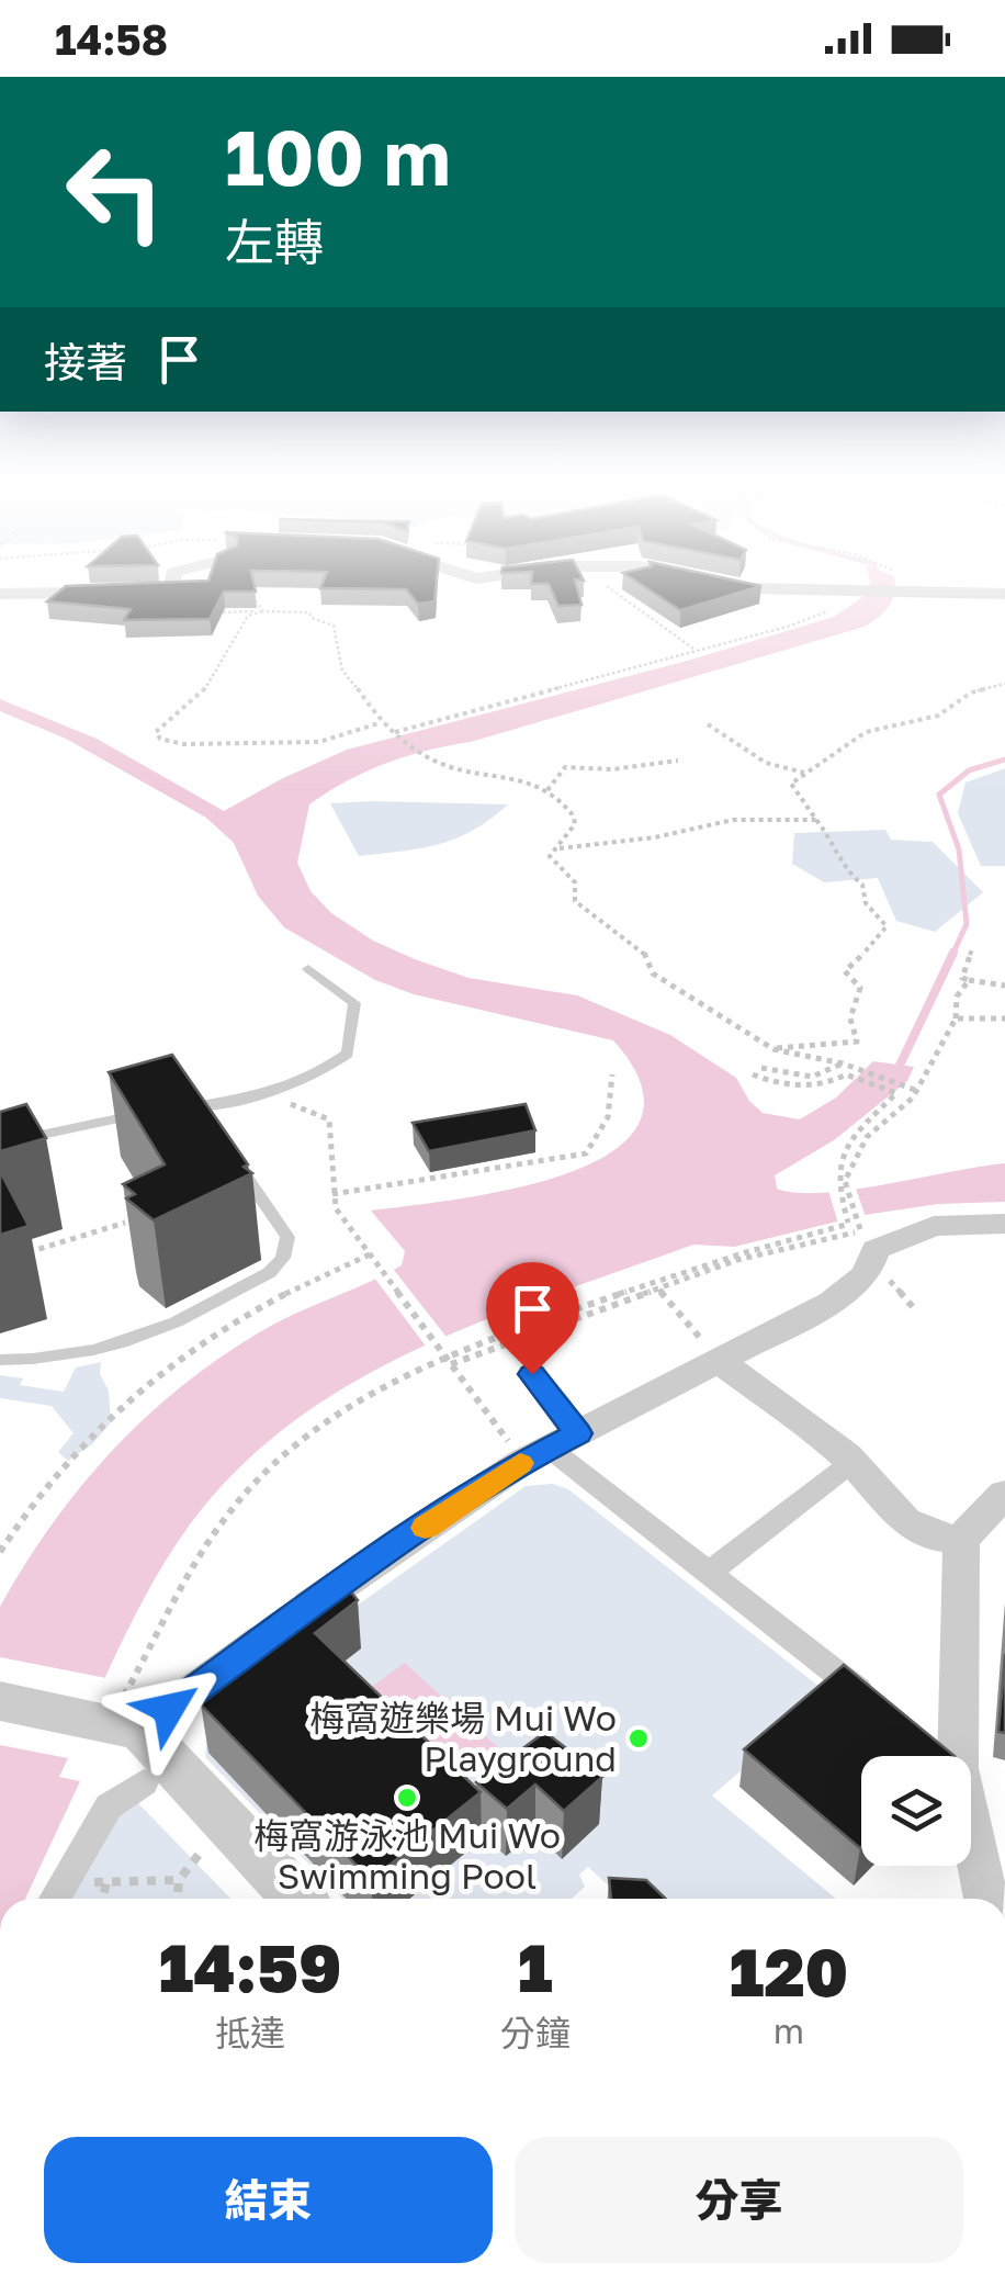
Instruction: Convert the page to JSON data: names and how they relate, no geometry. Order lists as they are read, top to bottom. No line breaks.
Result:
{"places":["梅窩遊樂場 Mui Wo Playground","梅窩游泳池 Mui Wo Swimming Pool"],"page":{"status":"14:58","turn":["100 m","左轉"],"then":"接著","eta":["14:59","抵達","1","分鐘","120","m"],"buttons":["結束","分享"]}}
